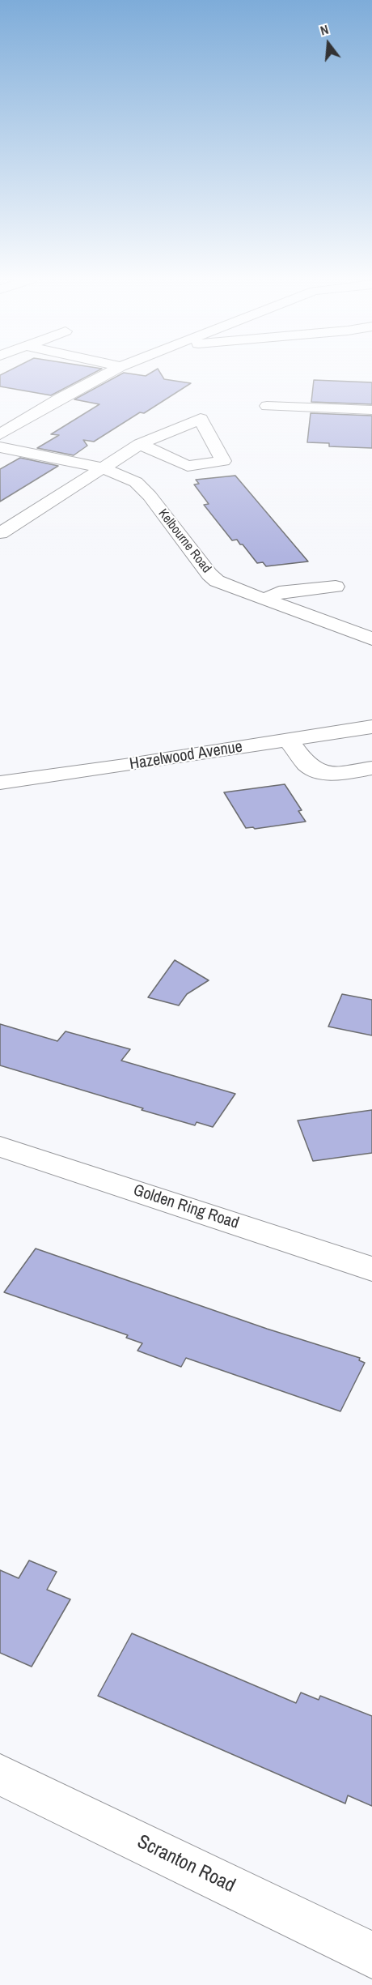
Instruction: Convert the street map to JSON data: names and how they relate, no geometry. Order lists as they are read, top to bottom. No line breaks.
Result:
{"streets":{"main road":["Kelbourne Road","Hazelwood Avenue","Golden Ring Road","Scranton Road"]},"north":"top"}
